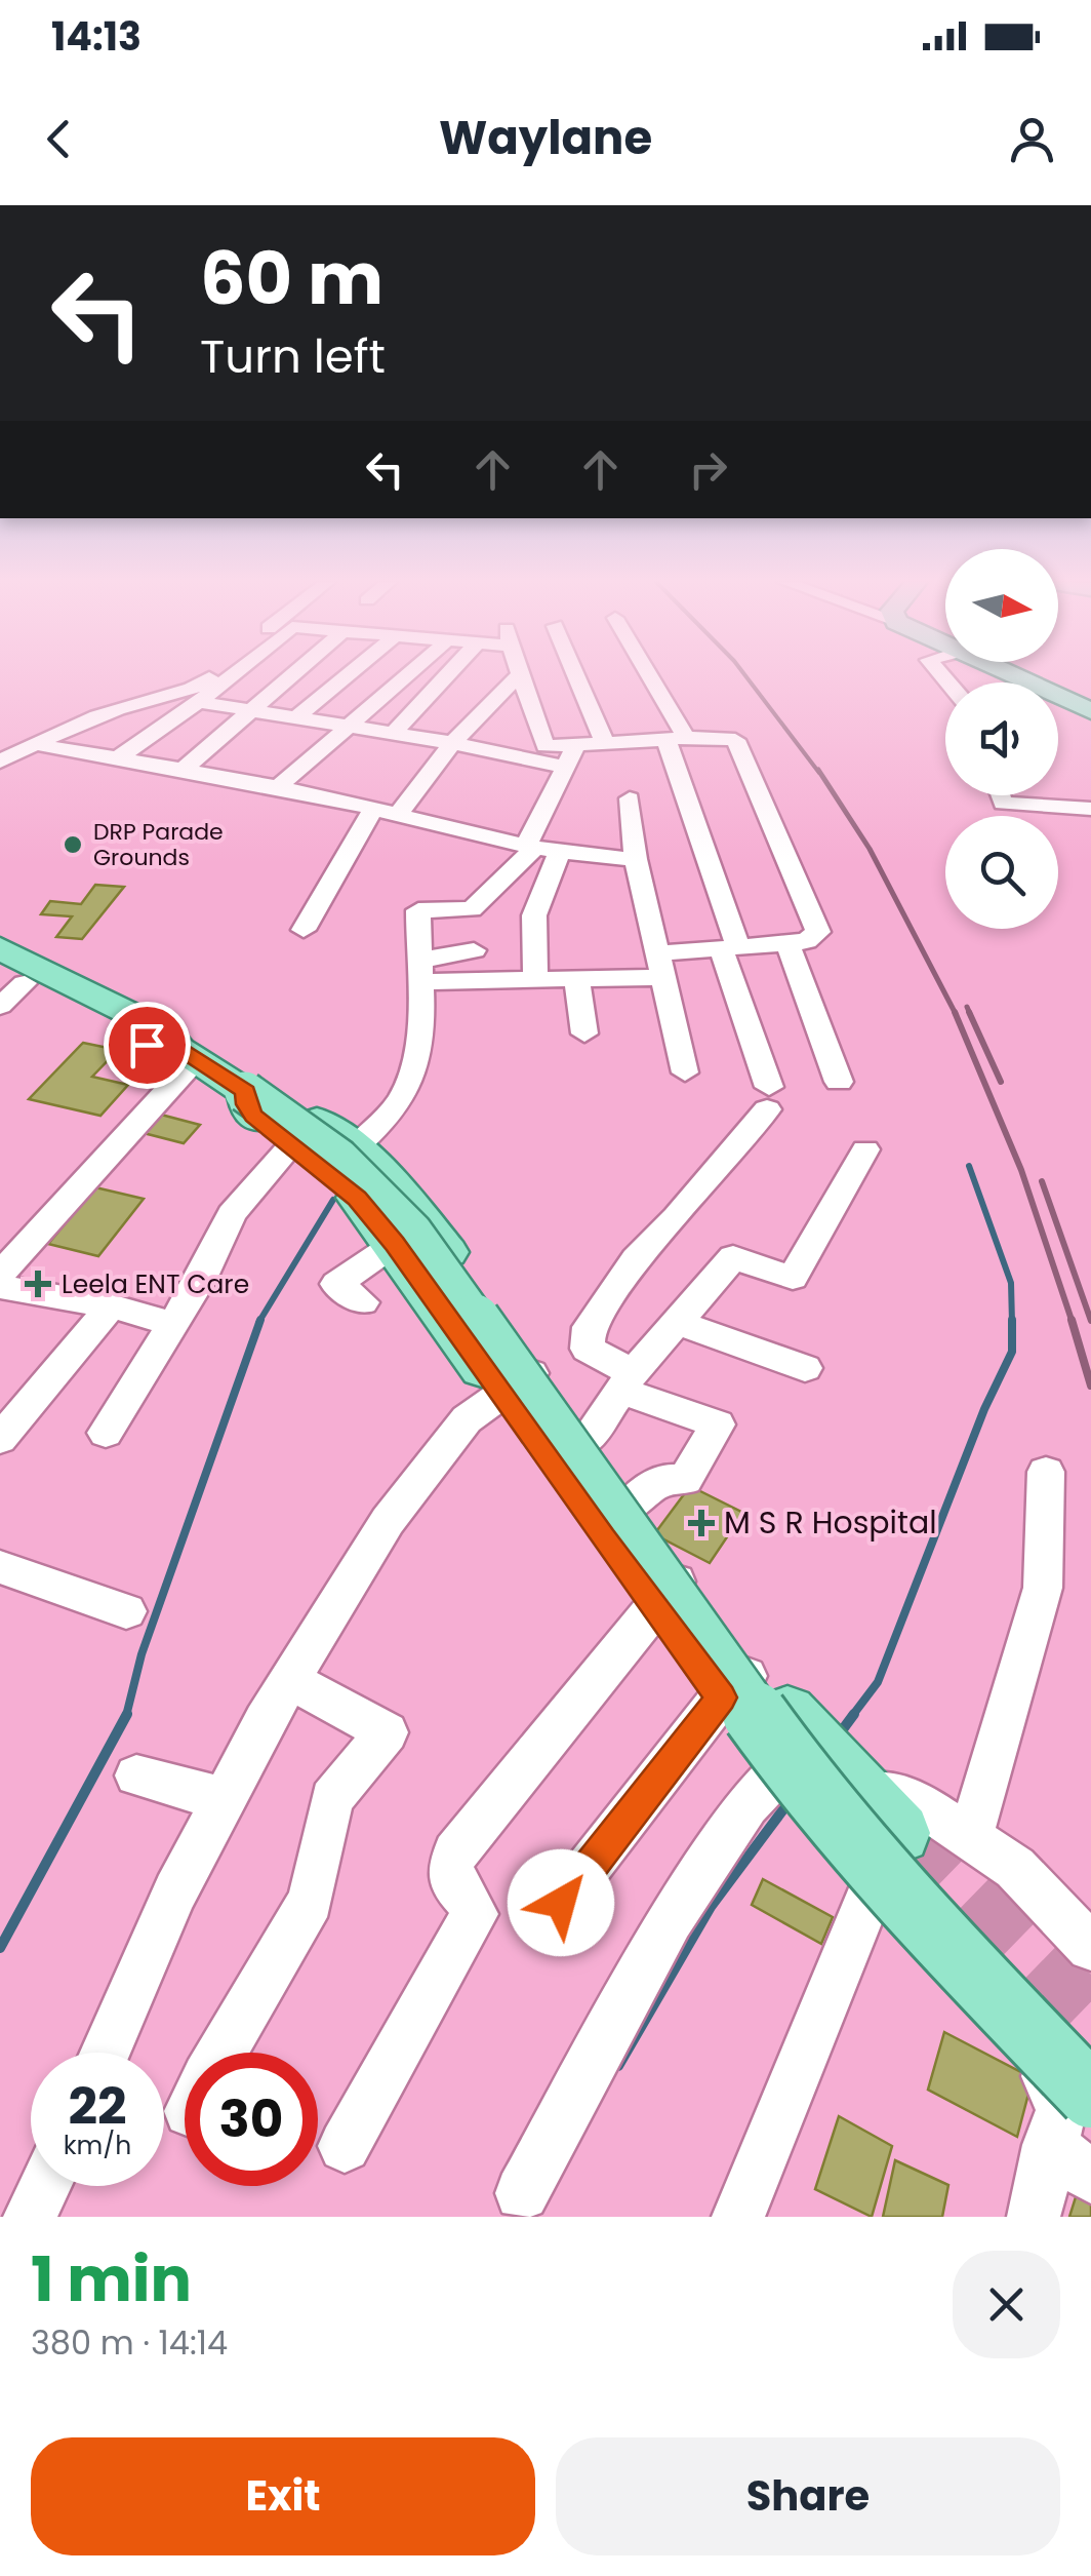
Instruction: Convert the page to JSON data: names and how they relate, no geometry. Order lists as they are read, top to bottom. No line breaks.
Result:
{"places":{"other":["DRP Parade Grounds"],"health":["Leela ENT Care","M S R Hospital"]},"north":"right","page":{"status":"14:13","header":"Waylane","turn":["60 m","Turn left"],"speed":"22 km/h","limit":"30","heading":["1 min","380 m · 14:14"],"buttons":["Exit","Share"]}}
